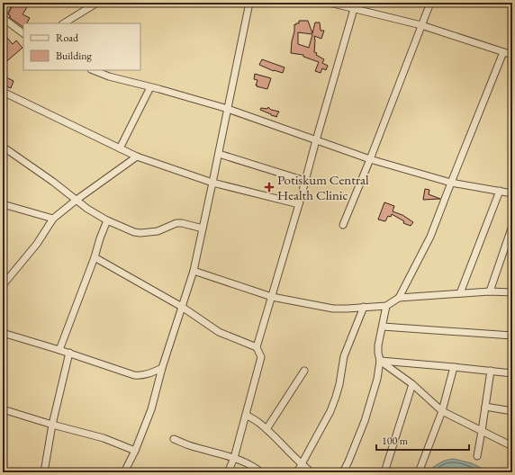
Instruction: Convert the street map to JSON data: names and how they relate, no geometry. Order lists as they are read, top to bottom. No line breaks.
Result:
{"places":{"health":["Potiskum Central Health Clinic"]},"legend":["Road","Building"],"scale_bar":"100 m"}
